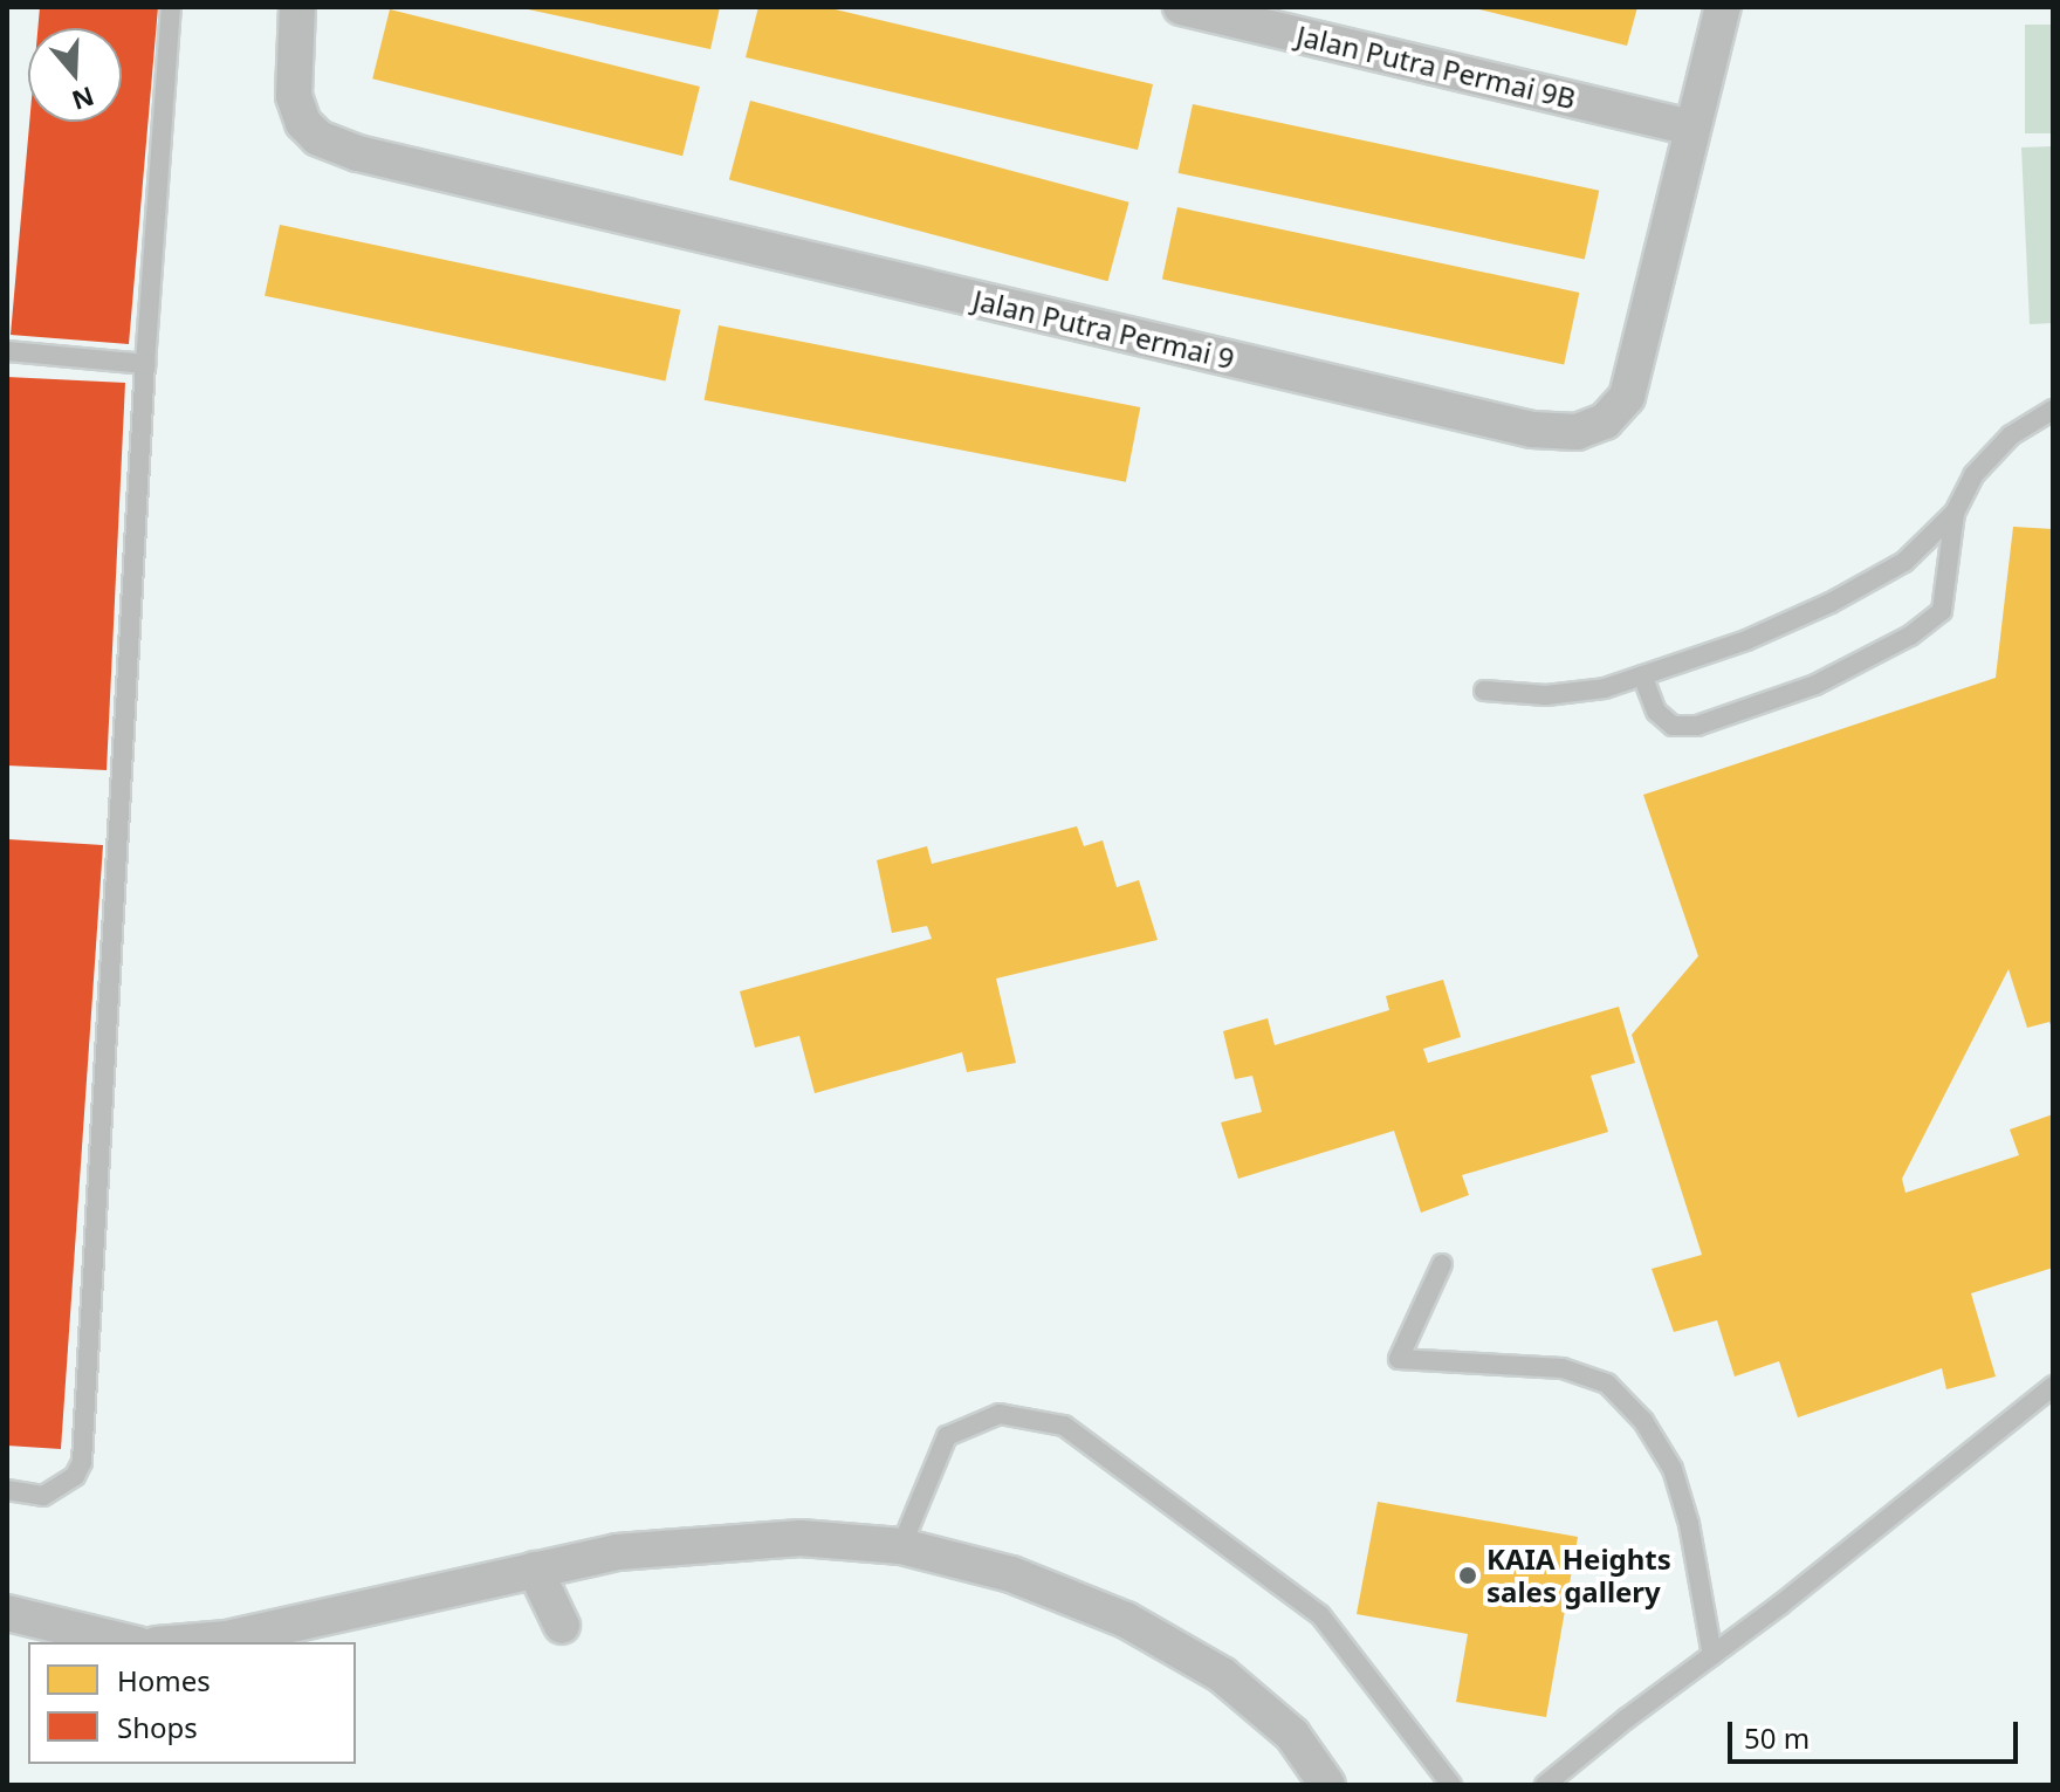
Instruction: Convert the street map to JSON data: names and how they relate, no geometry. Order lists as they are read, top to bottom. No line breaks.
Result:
{"streets":{"street":["Jalan Putra Permai 9B","Jalan Putra Permai 9"]},"crossings":[["Jalan Putra Permai 9B","Jalan Putra Permai 9"]],"places":["KAIA Heights sales gallery"],"legend":["Homes","Shops"],"scale_bar":"50 m","north":"bottom"}
